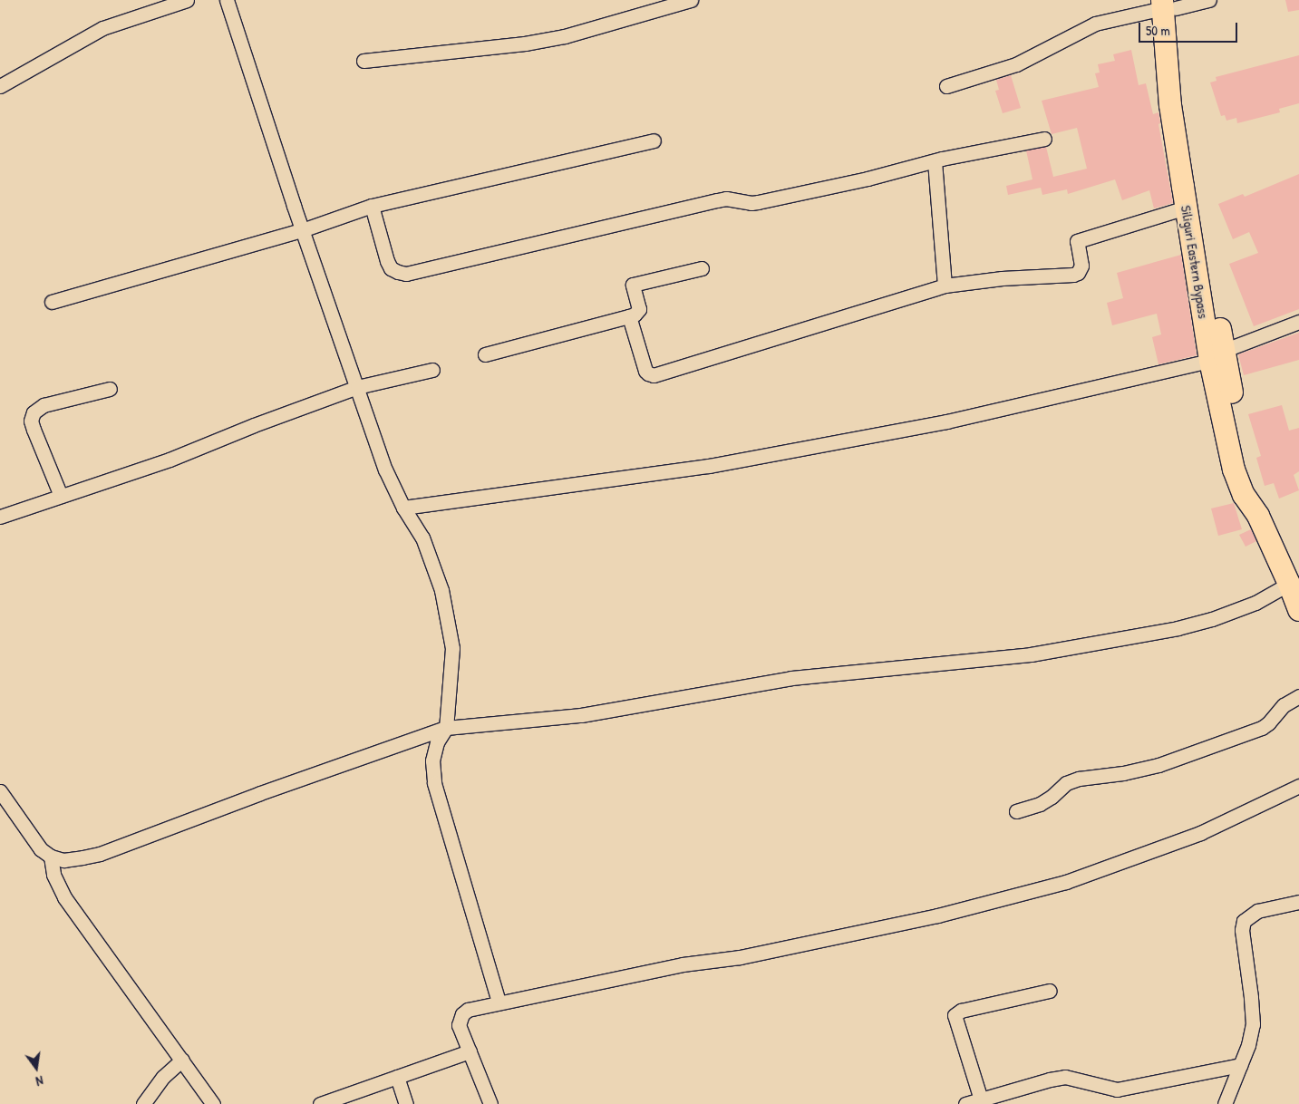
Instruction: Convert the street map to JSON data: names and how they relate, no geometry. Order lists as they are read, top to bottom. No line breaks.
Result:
{"streets":{"main road":["Siliguri Eastern Bypass"]},"scale_bar":"50 m","north":"bottom"}
